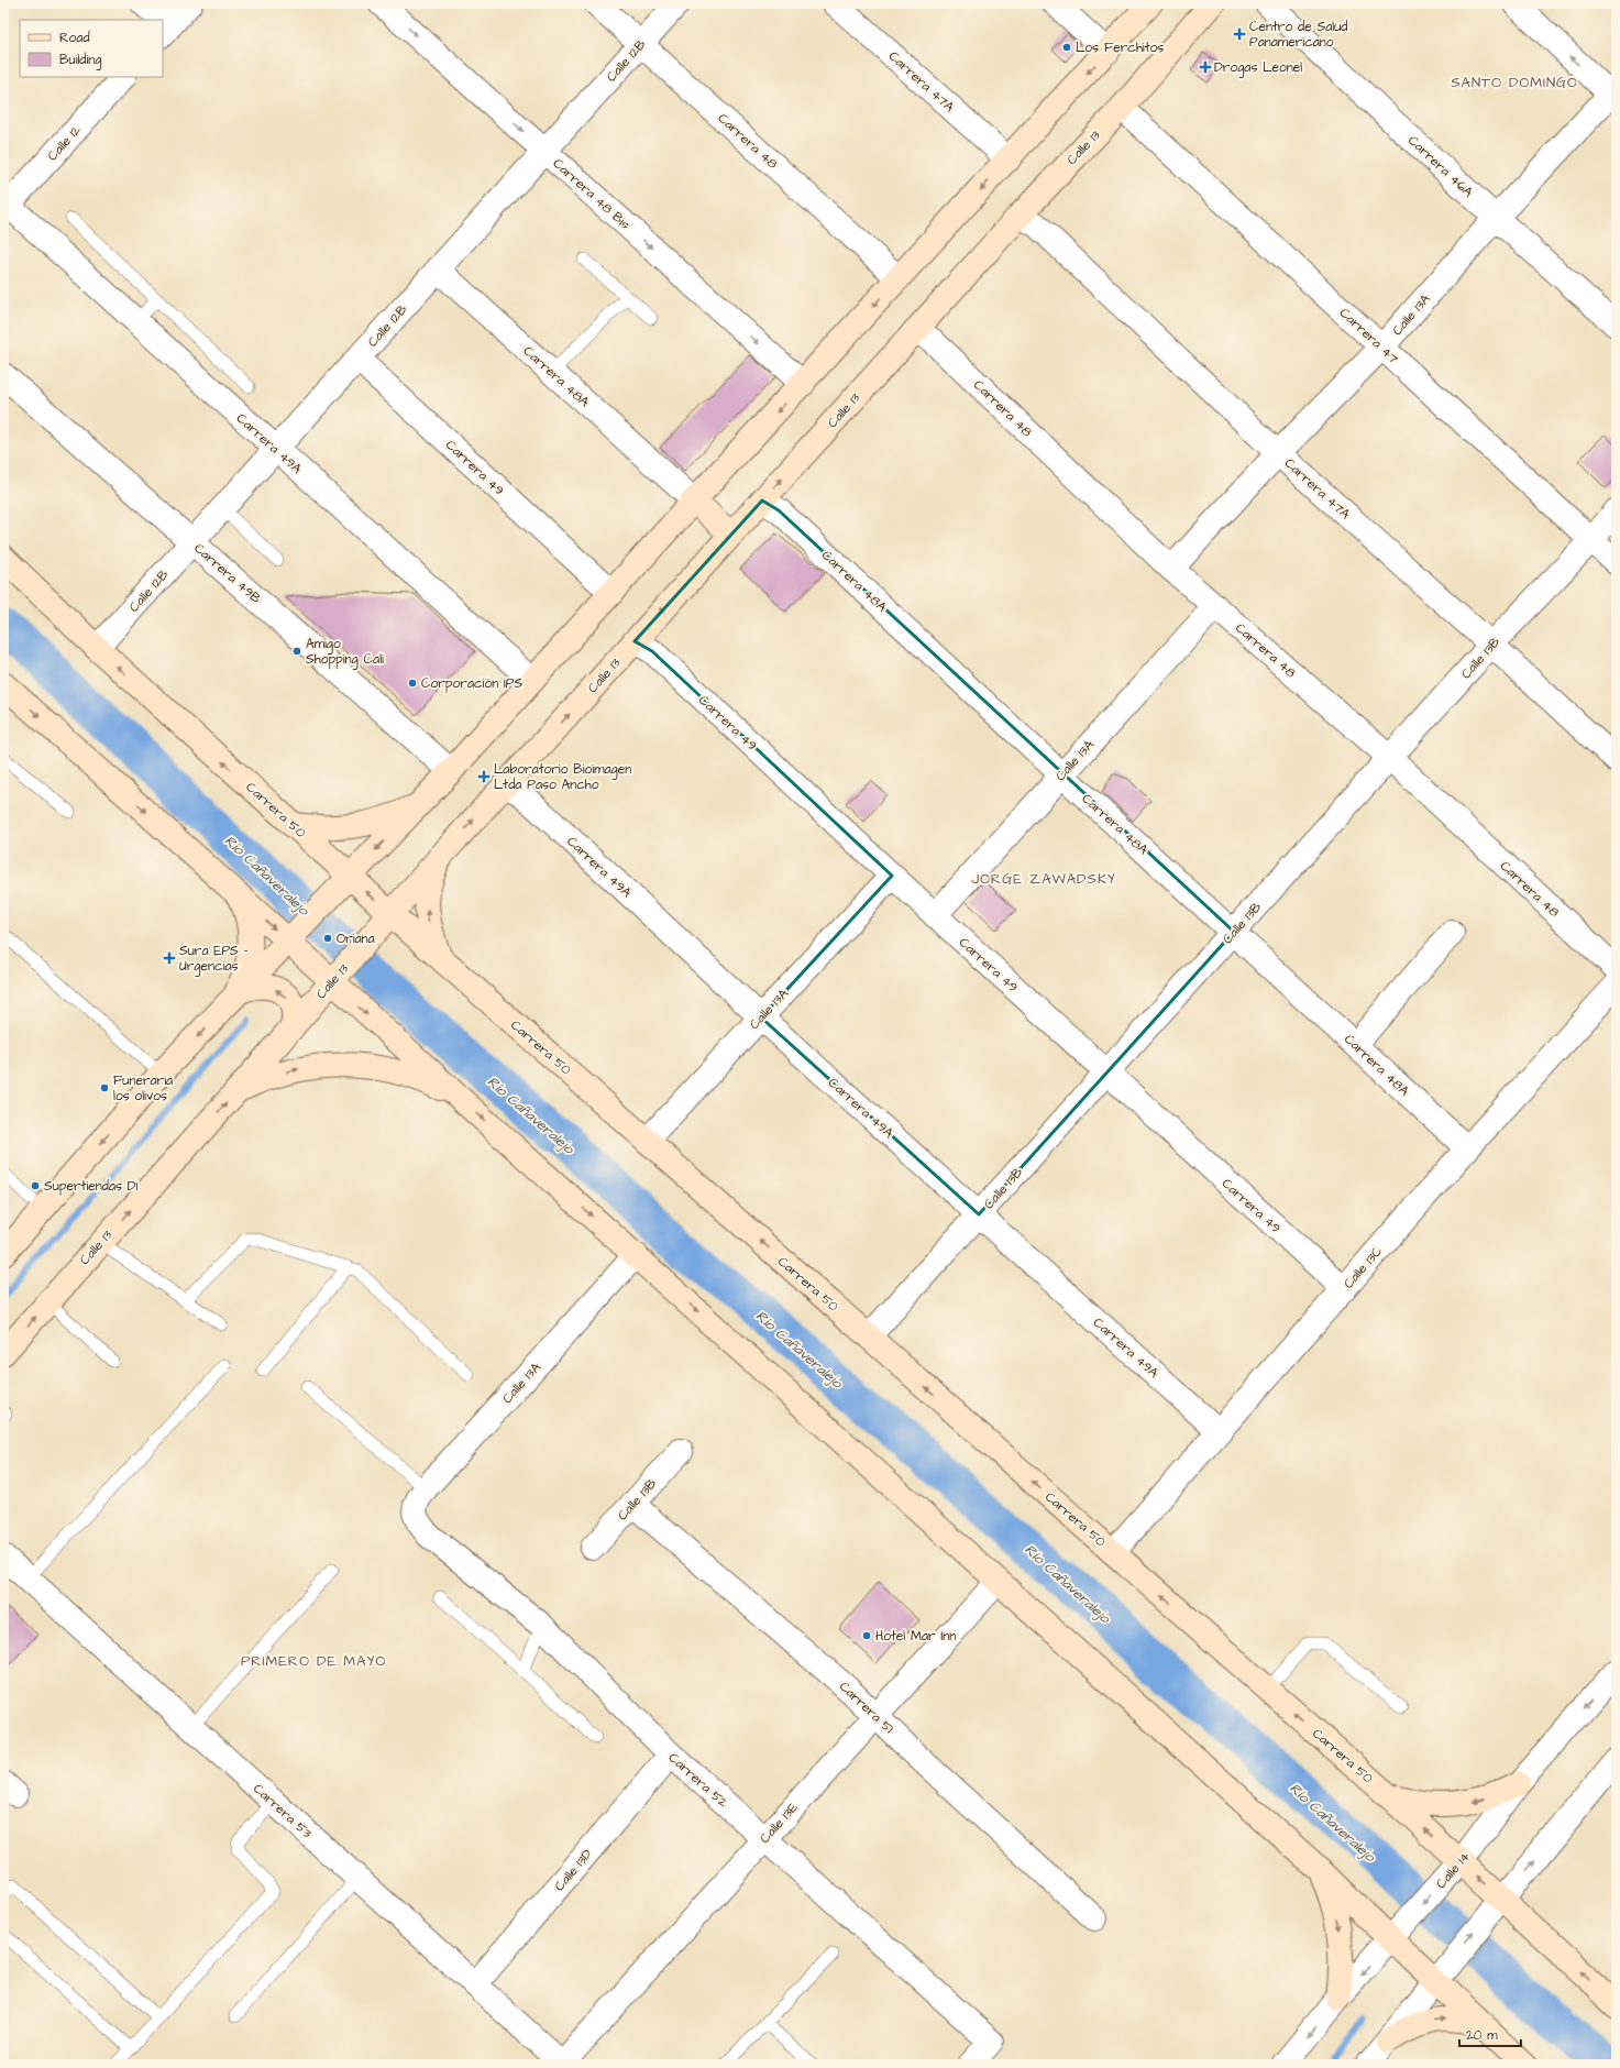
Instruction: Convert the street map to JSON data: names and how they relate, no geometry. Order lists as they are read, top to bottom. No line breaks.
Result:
{"streets":{"main road":["Calle 13","Carrera 50"],"street":["Calle 12B","Carrera 47A","Carrera 48","Calle 12","Carrera 46A","Carrera 48 Bis","Calle 13A","Carrera 47","Carrera 48A","Carrera 49A","Carrera 49","Carrera 49B","Calle 13B","Calle 13C","Carrera 51","Carrera 52","Carrera 53","Calle 13E","Calle 13D","Calle 14"]},"crossings":[["Calle 12B","Carrera 48"],["Calle 12B","Carrera 48 Bis"],["Calle 12B","Carrera 48A"],["Calle 12B","Carrera 49A"],["Calle 12B","Carrera 49"],["Calle 12B","Carrera 49B"],["Calle 12B","Carrera 50"],["Carrera 47A","Calle 13"],["Carrera 47A","Calle 13A"],["Carrera 47A","Calle 13B"],["Carrera 48","Calle 13"],["Carrera 48","Calle 13A"],["Carrera 48","Calle 13B"],["Calle 12","Carrera 49A"],["Calle 13","Carrera 47"],["Calle 13","Carrera 48A"],["Calle 13","Carrera 49A"],["Calle 13","Carrera 49"],["Calle 13","Carrera 50"],["Carrera 46A","Calle 13A"],["Calle 13A","Carrera 47"],["Calle 13A","Carrera 48A"],["Calle 13A","Carrera 49A"],["Calle 13A","Carrera 49"],["Calle 13A","Carrera 50"],["Calle 13A","Carrera 52"],["Carrera 47","Calle 13B"],["Carrera 48A","Calle 13B"],["Carrera 48A","Calle 13C"],["Carrera 49A","Calle 13B"],["Carrera 49A","Calle 13C"],["Carrera 49","Calle 13B"],["Carrera 49","Calle 13C"],["Calle 13B","Carrera 50"],["Calle 13B","Carrera 51"],["Carrera 50","Calle 13C"],["Carrera 50","Calle 14"],["Carrera 51","Calle 13E"],["Carrera 52","Calle 13E"],["Carrera 52","Calle 13D"],["Carrera 53","Calle 13E"],["Carrera 53","Calle 13D"]],"one_way":["Carrera 48 Bis"],"districts":["SANTO DOMINGO","JORGE ZAWADSKY","PRIMERO DE MAYO"],"water":["Río Cañaveralejo"],"places":{"health":["Centro de Salud Panamericano","Drogas Leonel","Laboratorio Bioimagen Ltda Paso Ancho","Sura EPS - Urgencias"],"other":["Los Ferchitos","Amigo Shopping Cali","Corporación IPS","Oriana","Funeraria los olivos","Supertiendas D1","Hotel Mar Inn"]},"legend":["Road","Building"],"scale_bar":"20 m"}
